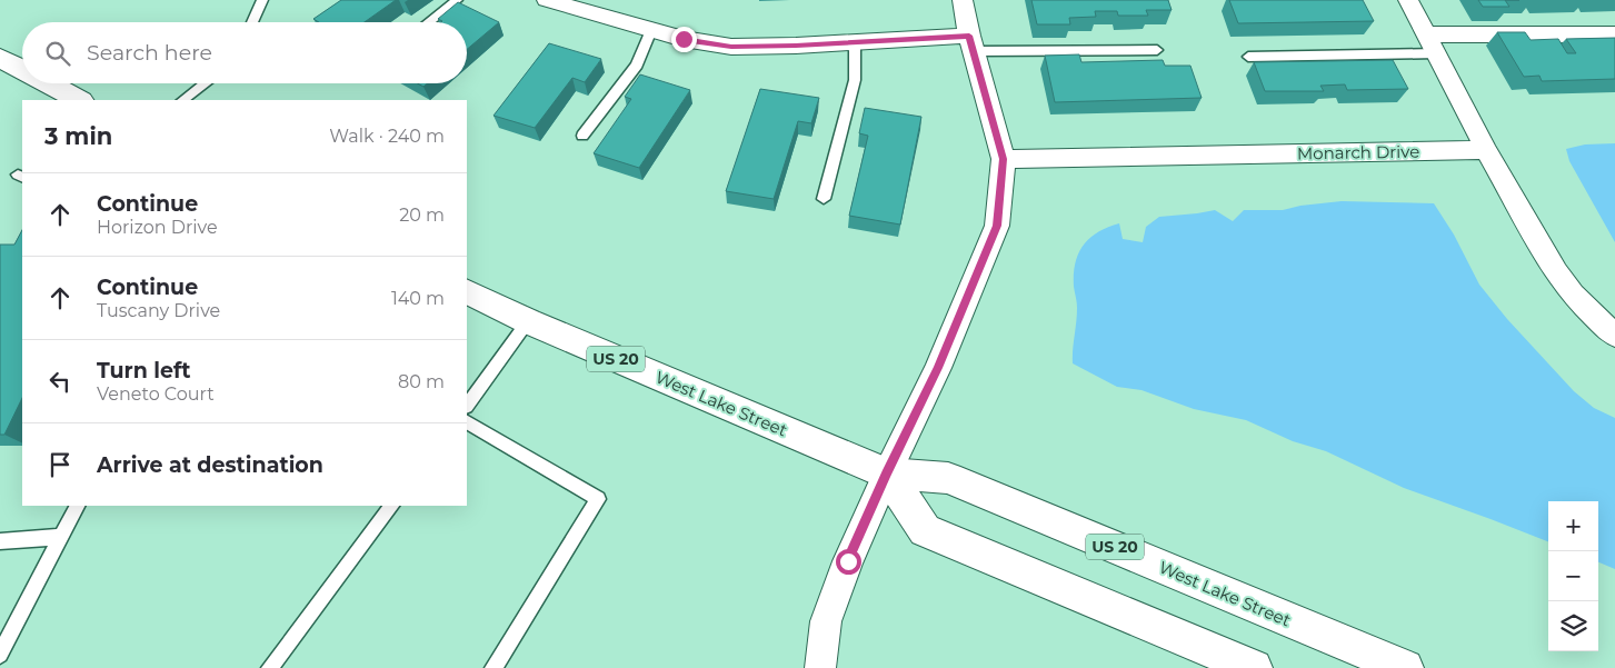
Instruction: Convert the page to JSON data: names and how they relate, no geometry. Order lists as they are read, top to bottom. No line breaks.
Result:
{"streets":{"highway":["US 20","West Lake Street"],"street":["Monarch Drive"]},"page":{"search":"Search here","heading":["3 min","Walk · 240 m"],"list":[["Continue","Horizon Drive","20 m"],["Continue","Tuscany Drive","140 m"],["Turn left","Veneto Court","80 m"],"Arrive at destination"],"map_buttons":["+","−"]}}
